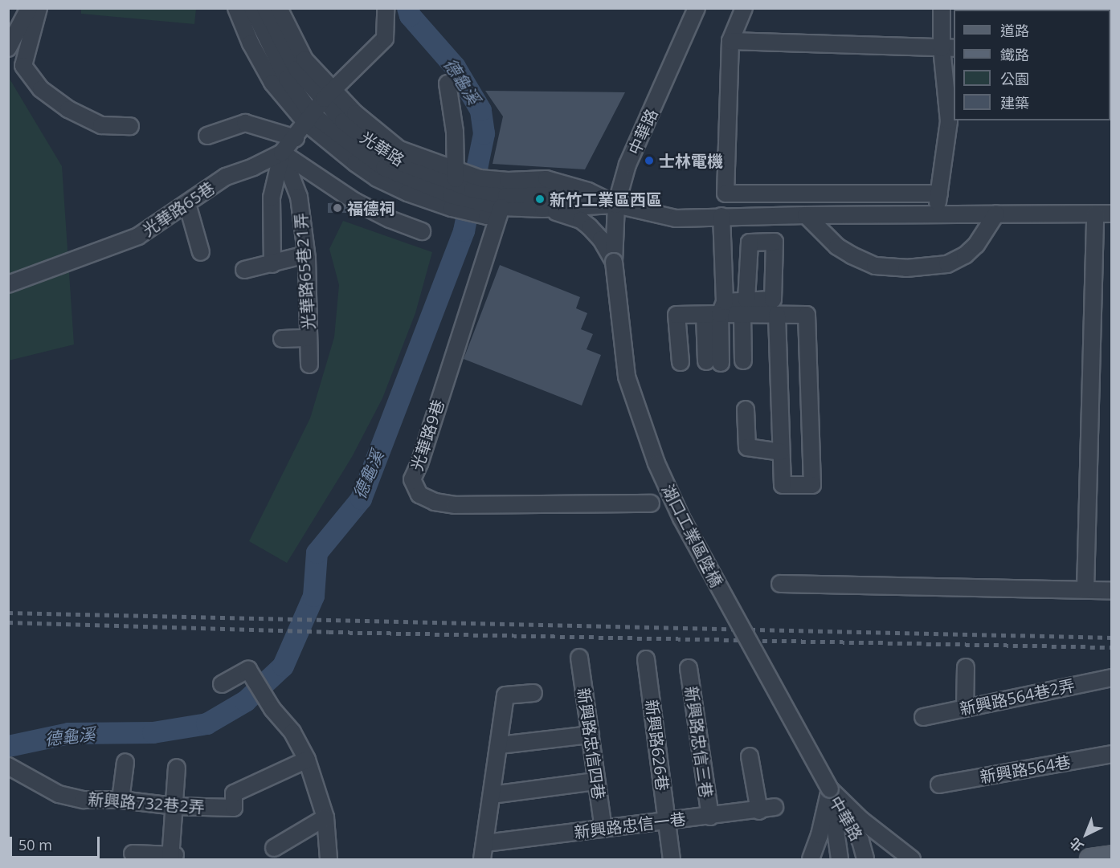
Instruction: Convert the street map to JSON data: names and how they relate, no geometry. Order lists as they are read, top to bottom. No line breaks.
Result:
{"streets":{"street":["中華路","光華路","光華路65巷","光華路65巷21弄","光華路9巷","湖口工業區陸橋","新興路564巷2弄","新興路忠信三巷","新興路忠信四巷","新興路626巷","新興路564巷","新興路732巷2弄","新興路忠信一巷"]},"crossings":[["中華路","光華路"],["中華路","湖口工業區陸橋"],["光華路","光華路65巷"],["光華路","光華路9巷"],["光華路65巷","光華路65巷21弄"],["新興路忠信三巷","新興路忠信一巷"],["新興路忠信四巷","新興路忠信一巷"],["新興路626巷","新興路忠信一巷"]],"water":["德龜溪"],"places":["士林電機","新竹工業區西區","福德祠"],"legend":["道路","鐵路","公園","建築"],"scale_bar":"50 m","north":"bottom left"}
